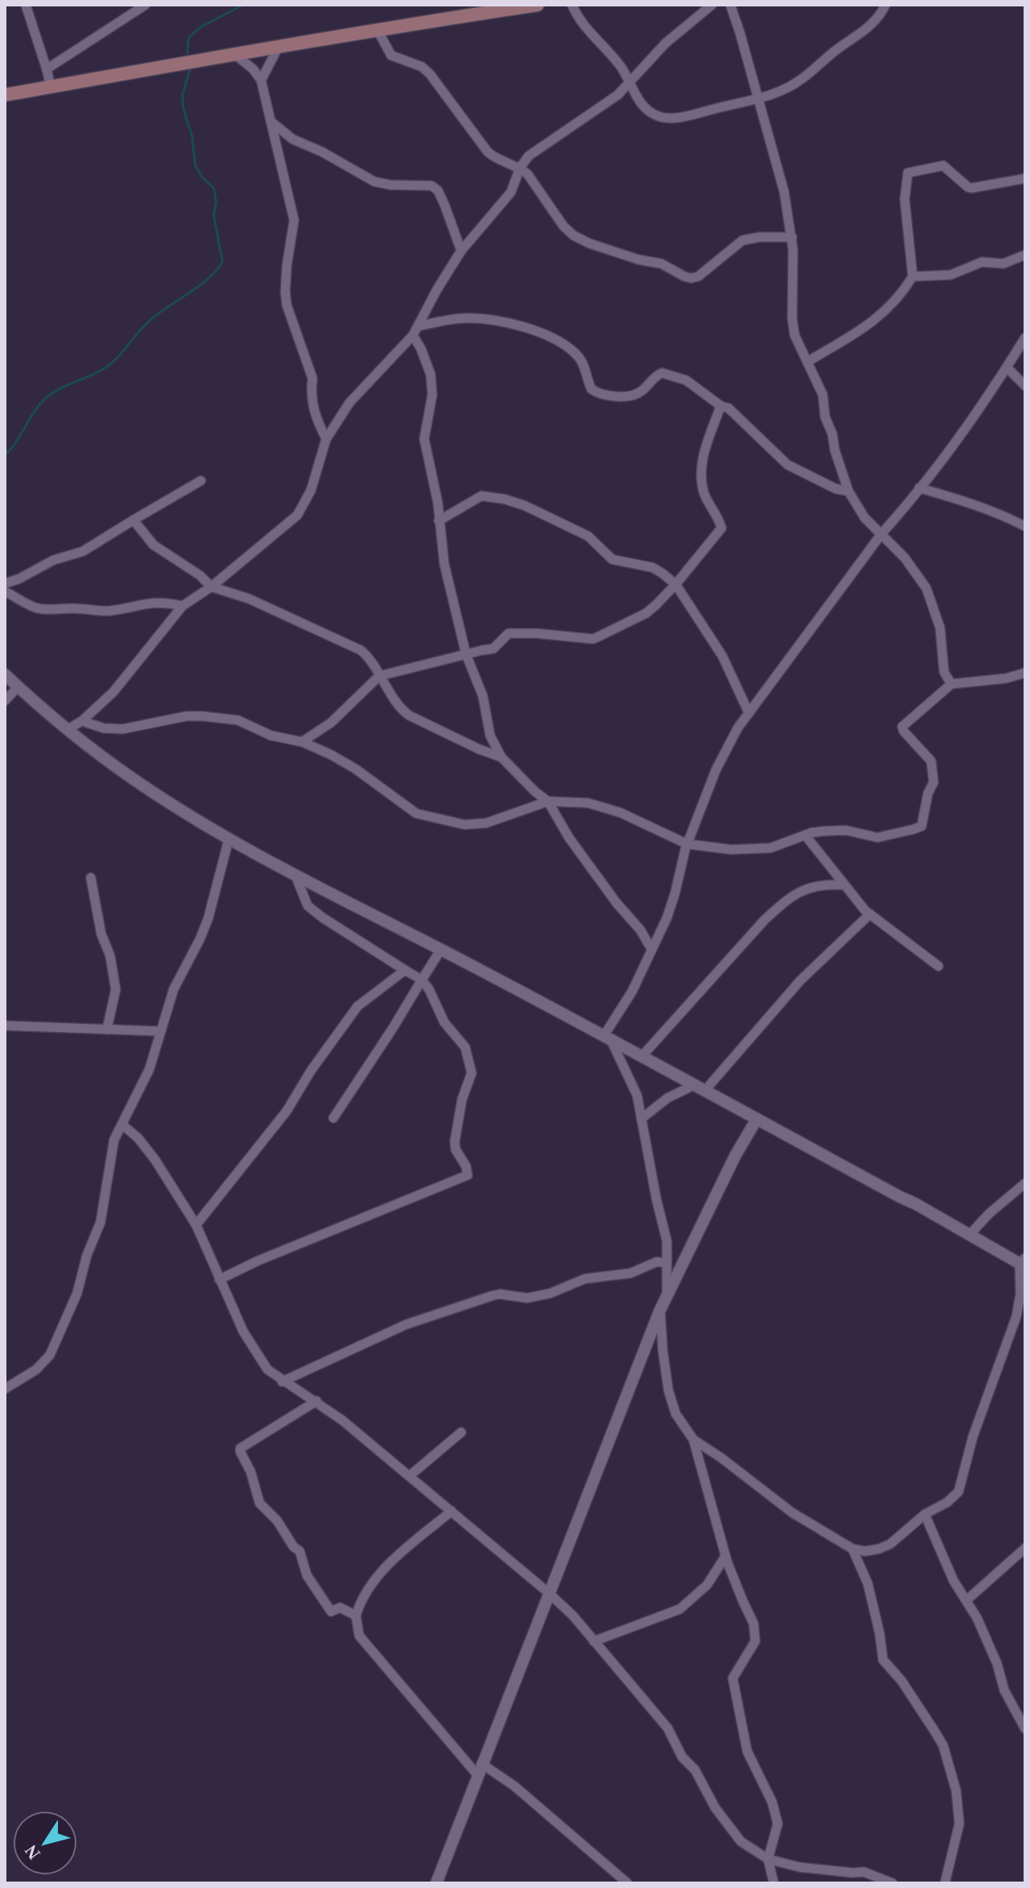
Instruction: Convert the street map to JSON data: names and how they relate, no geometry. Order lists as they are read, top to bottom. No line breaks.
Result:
{"north":"bottom left"}
